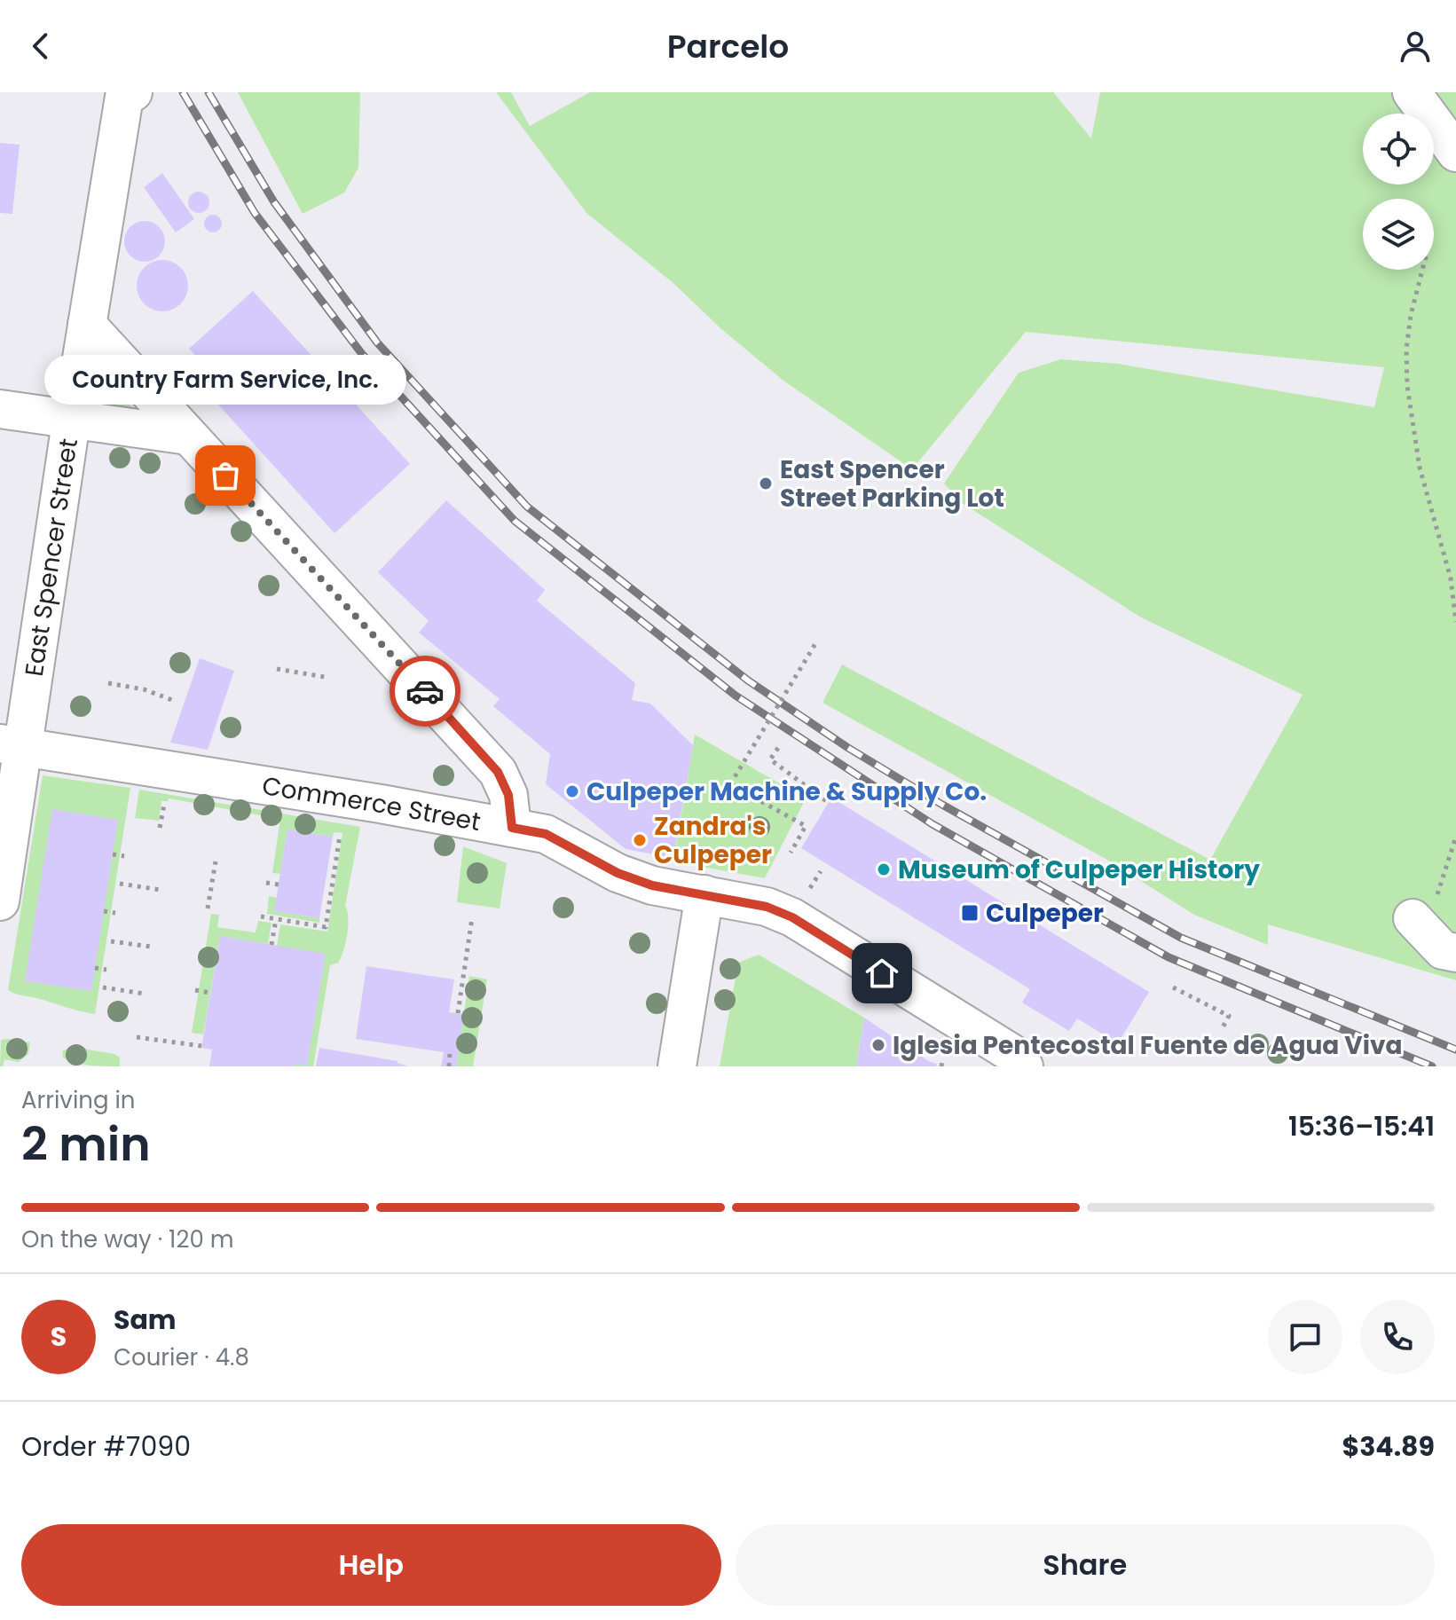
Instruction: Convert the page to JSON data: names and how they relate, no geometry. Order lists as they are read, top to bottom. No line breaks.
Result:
{"streets":{"street":["East Spencer Street","Commerce Street"]},"crossings":[["East Spencer Street","Commerce Street"]],"places":{"other":["Country Farm Service, Inc.","East Spencer Street Parking Lot","Culpeper Machine & Supply Co.","Zandra's Culpeper","Museum of Culpeper History","Iglesia Pentecostal Fuente de Agua Viva"],"transit":["Culpeper"]},"page":{"header":"Parcelo","bubble":"Country Farm Service, Inc.","heading":["2 min","Arriving in","15:36–15:41"],"panel":["Sam","Courier · 4.8","Order #7090","$34.89"],"bar":"On the way · 120 m","round":"S","buttons":["Help","Share"]}}
